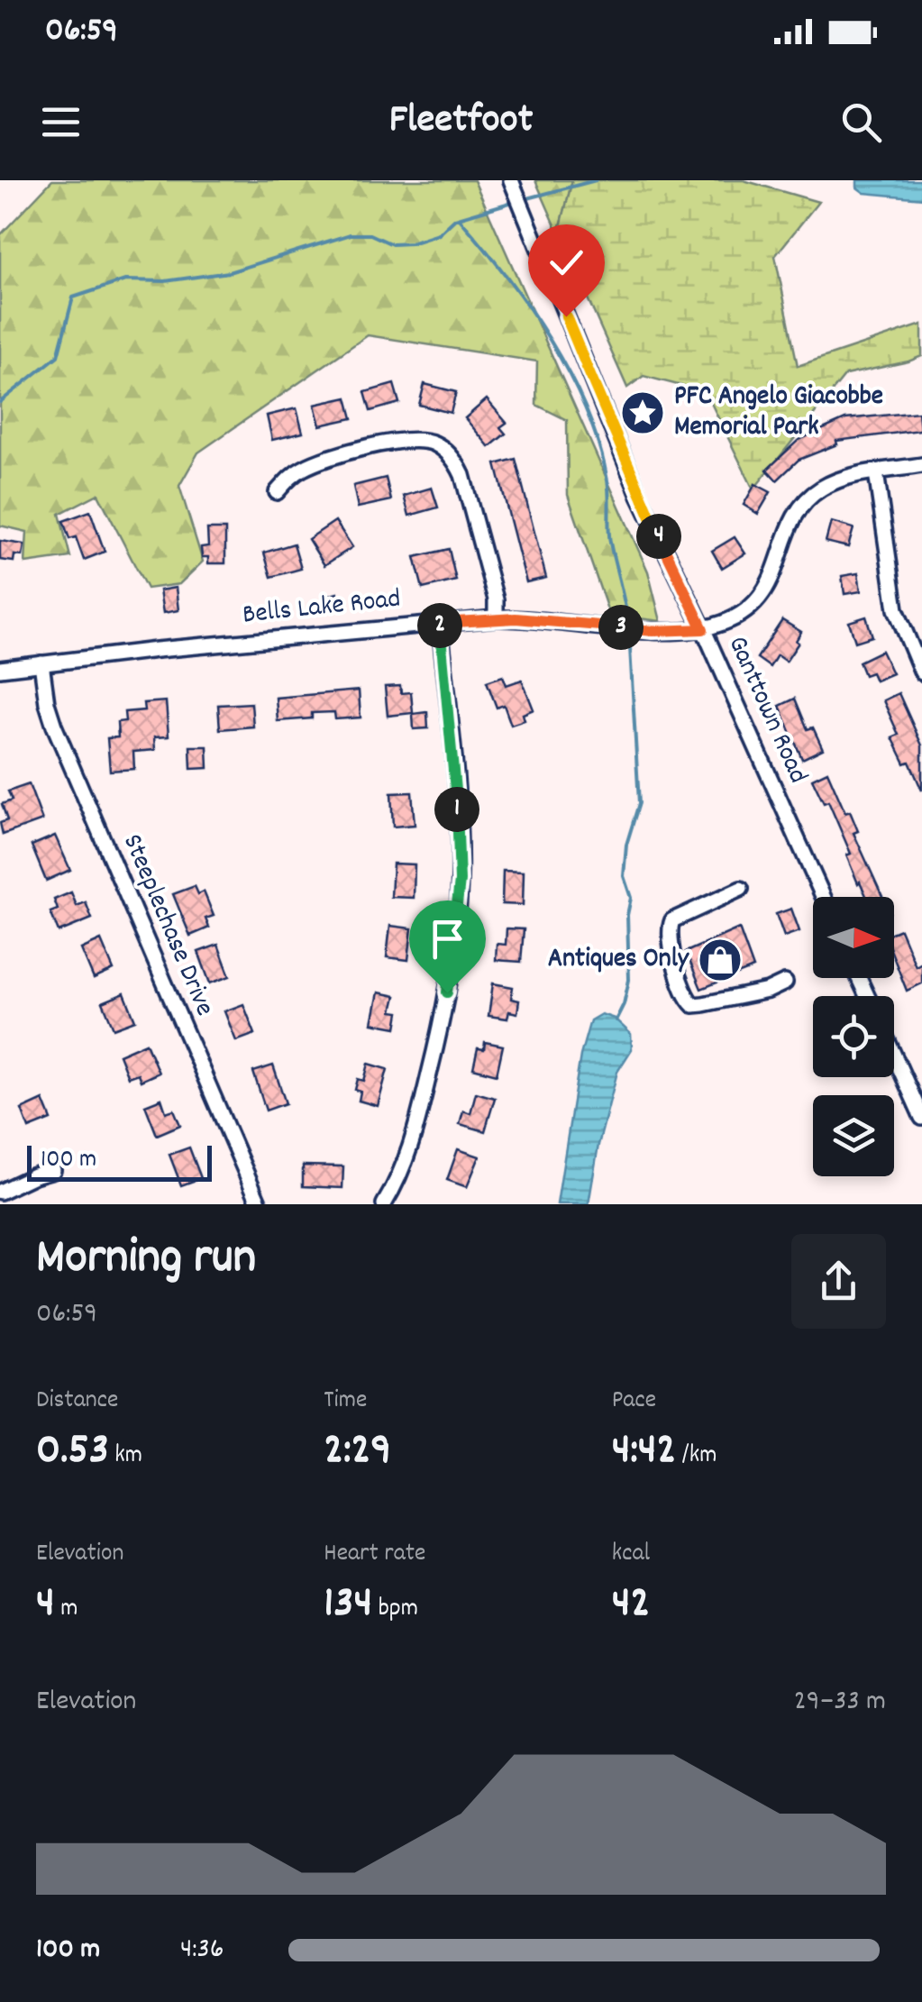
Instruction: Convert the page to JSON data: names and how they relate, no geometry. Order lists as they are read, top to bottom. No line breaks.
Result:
{"streets":{"street":["Bells Lake Road","Ganttown Road","Steeplechase Drive"]},"crossings":[["Bells Lake Road","Ganttown Road"],["Bells Lake Road","Steeplechase Drive"]],"places":{"place":["PFC Angelo Giacobbe Memorial Park"],"shop":["Antiques Only"]},"scale_bar":"100 m","north":"right","page":{"status":"06:59","header":"Fleetfoot","pins":["4","2","3","1"],"scale":"100 m","heading":["Morning run","06:59"],"stats":[["Distance","0.53 km"],["Time","2:29"],["Pace","4:42 /km"],["Elevation","4 m"],["Heart rate","134 bpm"],["kcal","42"]],"chart":["Elevation","29–33 m"],"list":[{"name":"100 m","note":"4:36"}]}}
